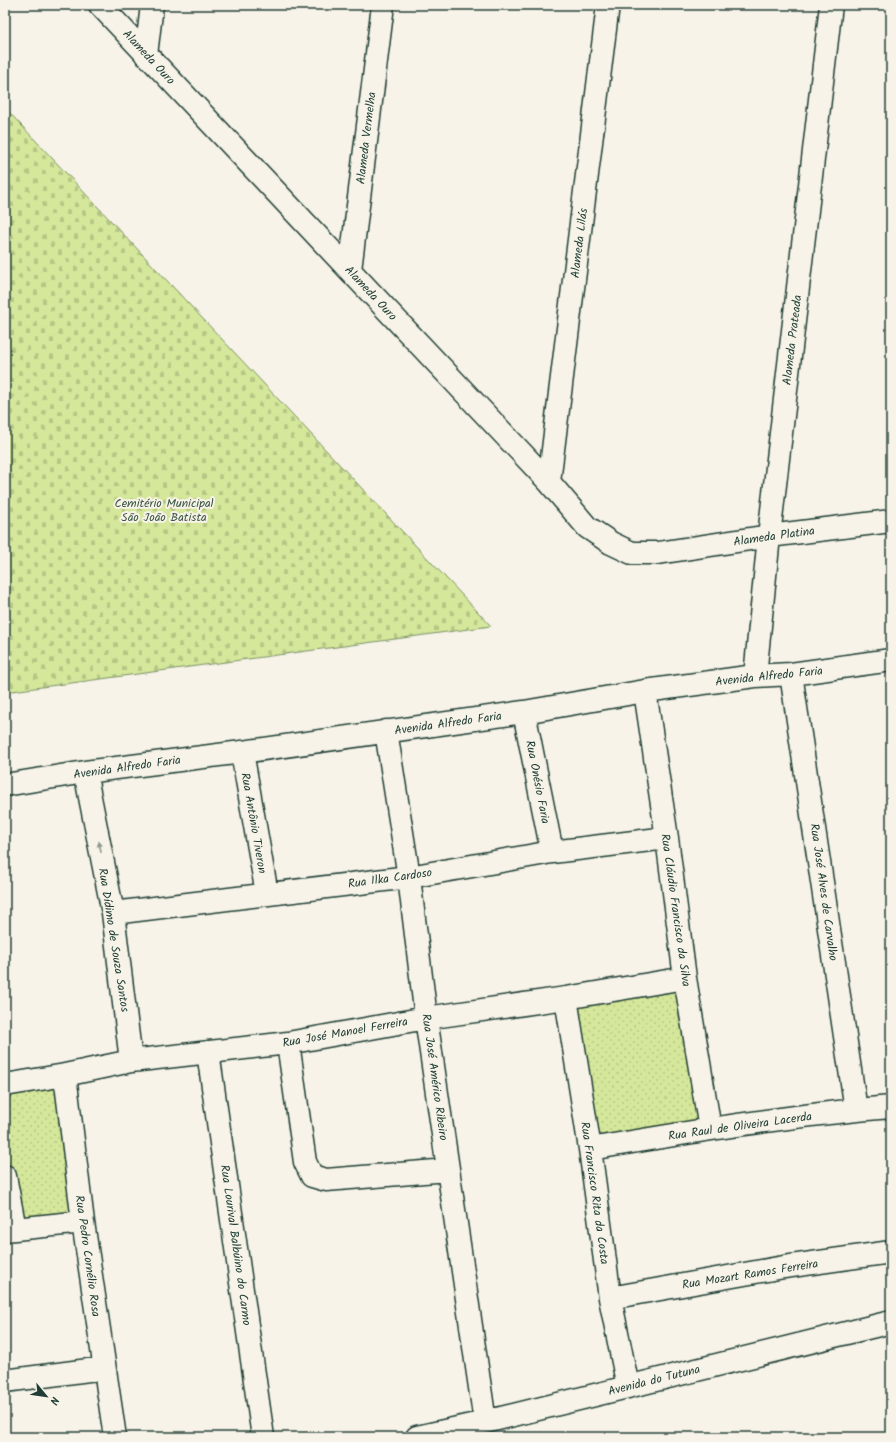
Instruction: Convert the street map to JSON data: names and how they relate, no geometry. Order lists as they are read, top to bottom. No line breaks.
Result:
{"streets":{"street":["Alameda Ouro","Alameda Vermelha","Alameda Lilás","Alameda Prateada","Alameda Platina","Avenida Alfredo Faria","Rua Onésio Faria","Rua Antônio Tiveron","Rua Ilka Cardoso","Rua José Alves de Carvalho","Rua Cláudio Francisco da Silva","Rua Dídimo de Souza Santos","Rua José Manoel Ferreira","Rua José Américo Ribeiro","Rua Raul de Oliveira Lacerda","Rua Francisco Rita da Costa","Rua Lourival Balbúino do Carmo","Rua Pedro Cornélio Rosa","Rua Mozart Ramos Ferreira","Avenida do Tutuna"]},"crossings":[["Alameda Ouro","Alameda Vermelha"],["Alameda Ouro","Alameda Lilás"],["Alameda Ouro","Alameda Platina"],["Alameda Prateada","Alameda Platina"],["Alameda Prateada","Avenida Alfredo Faria"],["Avenida Alfredo Faria","Rua Onésio Faria"],["Avenida Alfredo Faria","Rua Antônio Tiveron"],["Avenida Alfredo Faria","Rua José Alves de Carvalho"],["Avenida Alfredo Faria","Rua Cláudio Francisco da Silva"],["Avenida Alfredo Faria","Rua Dídimo de Souza Santos"],["Avenida Alfredo Faria","Rua José Américo Ribeiro"],["Rua Onésio Faria","Rua Ilka Cardoso"],["Rua Antônio Tiveron","Rua Ilka Cardoso"],["Rua Ilka Cardoso","Rua Cláudio Francisco da Silva"],["Rua Ilka Cardoso","Rua Dídimo de Souza Santos"],["Rua Ilka Cardoso","Rua José Américo Ribeiro"],["Rua José Alves de Carvalho","Rua Raul de Oliveira Lacerda"],["Rua Cláudio Francisco da Silva","Rua José Manoel Ferreira"],["Rua Cláudio Francisco da Silva","Rua Raul de Oliveira Lacerda"],["Rua Dídimo de Souza Santos","Rua José Manoel Ferreira"],["Rua José Manoel Ferreira","Rua José Américo Ribeiro"],["Rua José Manoel Ferreira","Rua Francisco Rita da Costa"],["Rua José Manoel Ferreira","Rua Lourival Balbúino do Carmo"],["Rua José Manoel Ferreira","Rua Pedro Cornélio Rosa"],["Rua José Américo Ribeiro","Avenida do Tutuna"],["Rua Raul de Oliveira Lacerda","Rua Francisco Rita da Costa"],["Rua Francisco Rita da Costa","Rua Mozart Ramos Ferreira"],["Rua Francisco Rita da Costa","Avenida do Tutuna"]],"one_way":["Rua Dídimo de Souza Santos"],"parks":["Cemitério Municipal São João Batista"],"north":"bottom right"}
